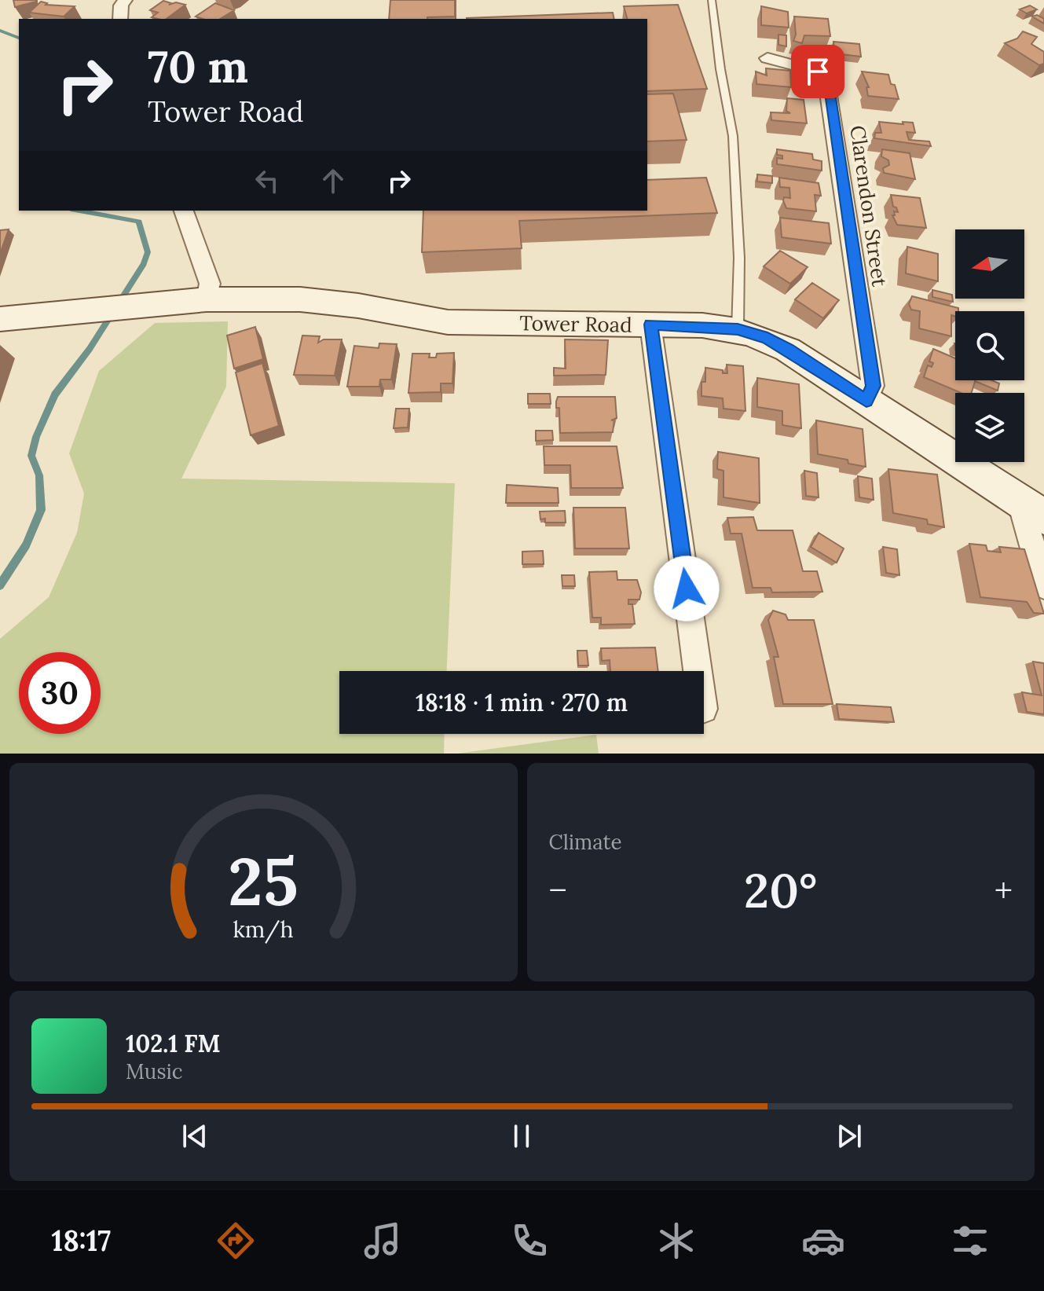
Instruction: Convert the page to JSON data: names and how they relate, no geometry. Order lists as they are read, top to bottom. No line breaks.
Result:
{"streets":{"street":["Clarendon Street","Tower Road"]},"crossings":[["Clarendon Street","Tower Road"]],"north":"left","page":{"turn":["70 m","Tower Road"],"limit":"30","trip":"18:18 · 1 min · 270 m","tile":"Climate","heat":["−","20°","+"],"song":["102.1 FM","Music"],"tabs":"18:17","gauge":["25","km/h"]}}
